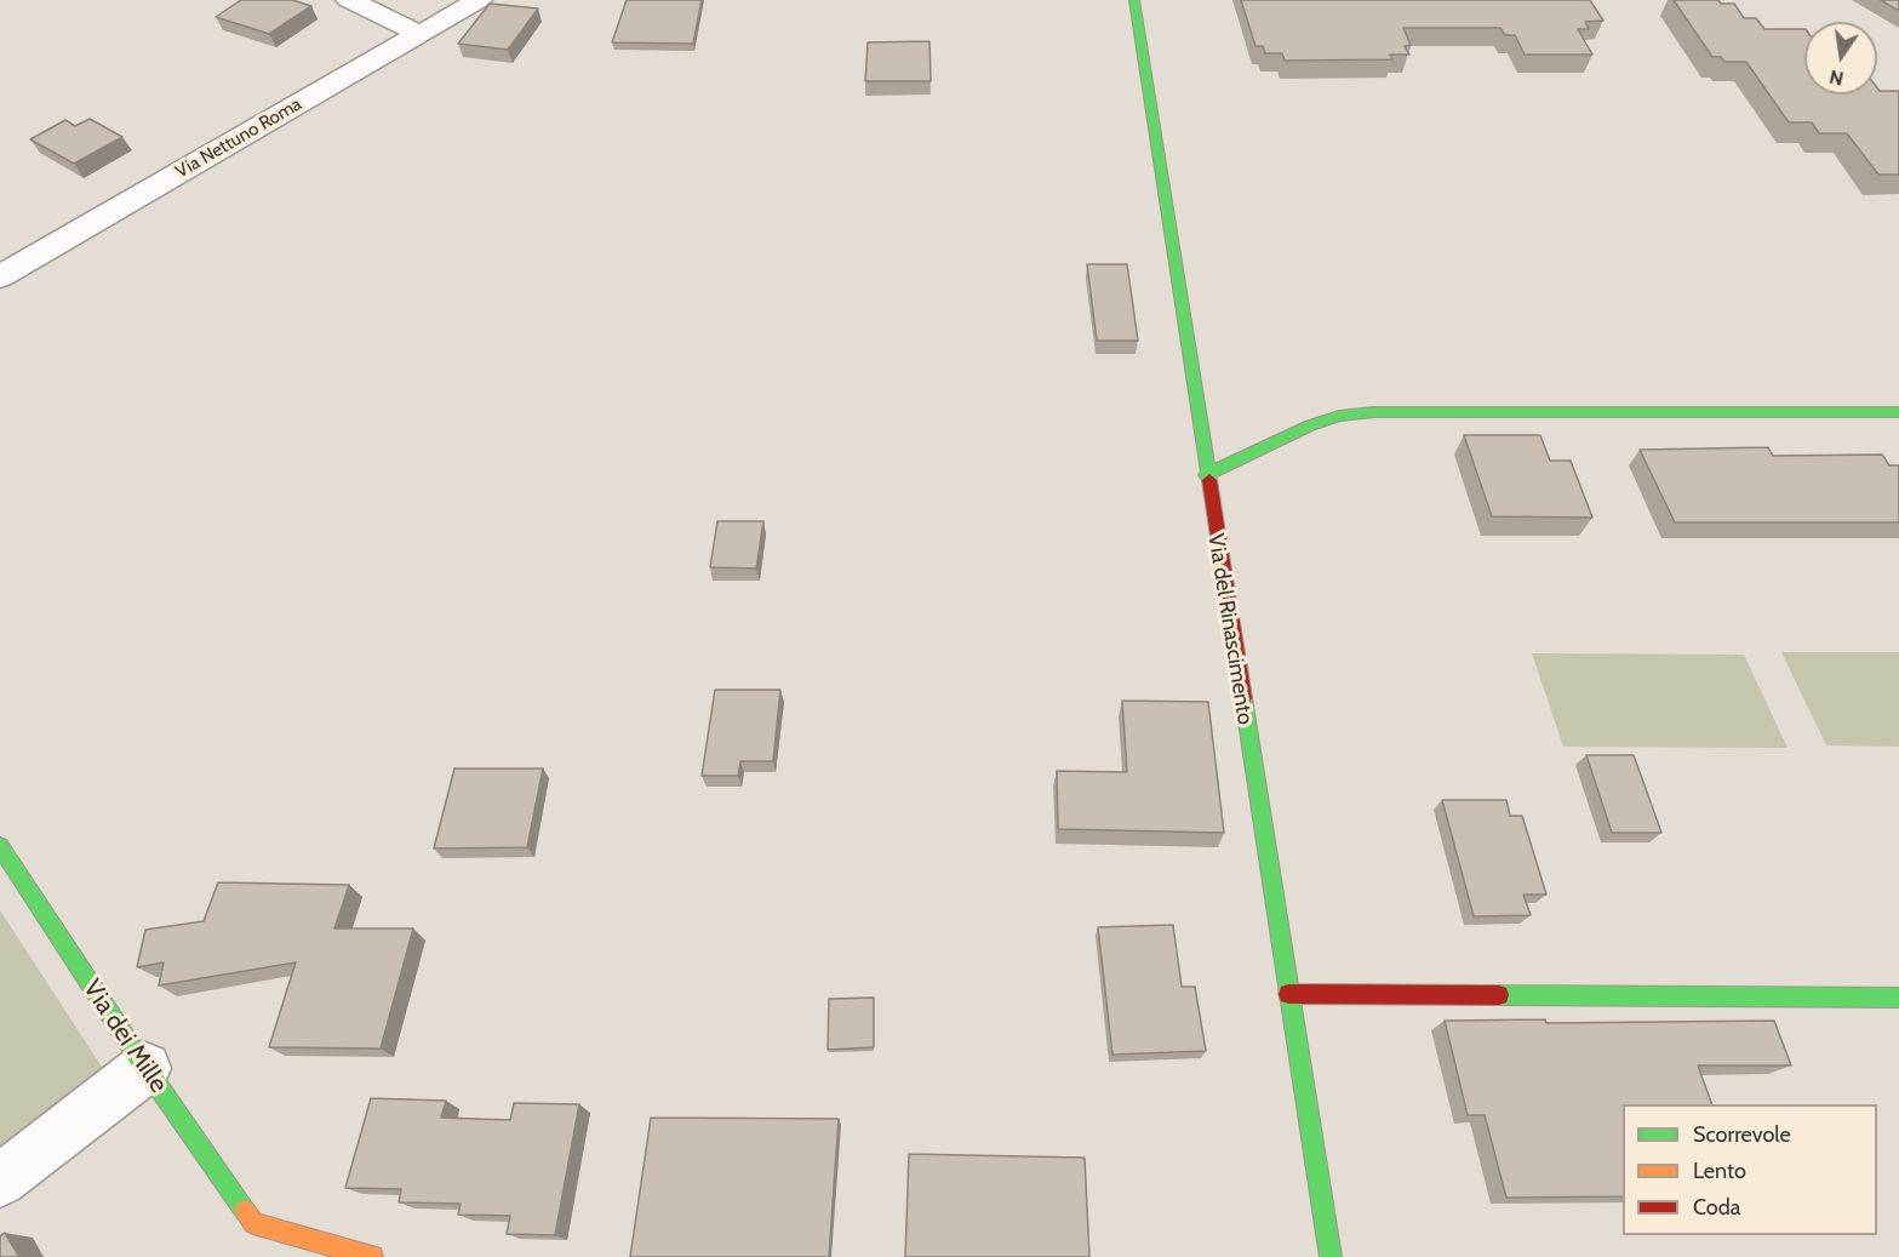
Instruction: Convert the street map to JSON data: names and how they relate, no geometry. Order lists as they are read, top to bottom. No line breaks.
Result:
{"streets":{"street":["Via Nettuno Roma","Via del Rinascimento","Via dei Mille"]},"legend":["Scorrevole","Lento","Coda"],"north":"bottom"}
